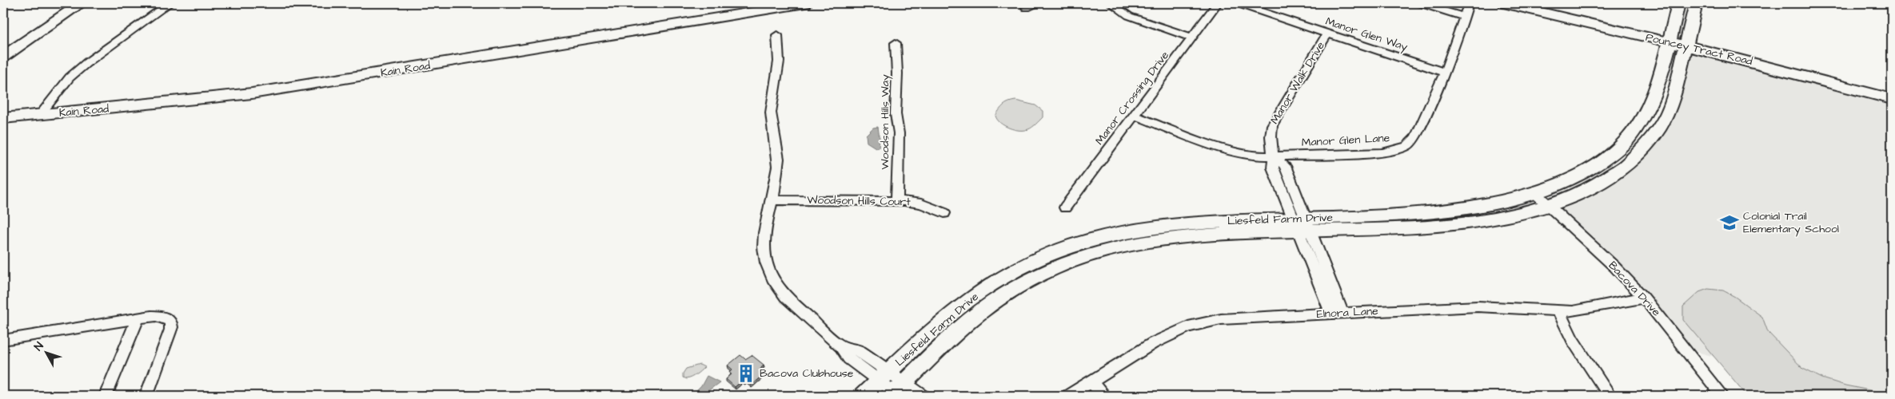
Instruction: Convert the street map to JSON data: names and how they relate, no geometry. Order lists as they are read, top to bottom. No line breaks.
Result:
{"streets":{"street":["Manor Glen Way","Pouncey Tract Road","Kain Road","Manor Walk Drive","Manor Crossing Drive","Woodson Hills Way","Manor Glen Lane","Woodson Hills Court","Liesfeld Farm Drive","Bacova Drive","Elnora Lane"]},"crossings":[["Manor Glen Way","Manor Walk Drive"],["Manor Glen Way","Manor Glen Lane"],["Pouncey Tract Road","Liesfeld Farm Drive"],["Manor Walk Drive","Manor Glen Lane"],["Manor Walk Drive","Liesfeld Farm Drive"],["Manor Walk Drive","Elnora Lane"],["Manor Crossing Drive","Manor Glen Lane"],["Woodson Hills Way","Woodson Hills Court"],["Liesfeld Farm Drive","Bacova Drive"],["Bacova Drive","Elnora Lane"]],"places":{"school or university":["Colonial Trail Elementary School"],"building":["Bacova Clubhouse"]},"north":"top left"}
